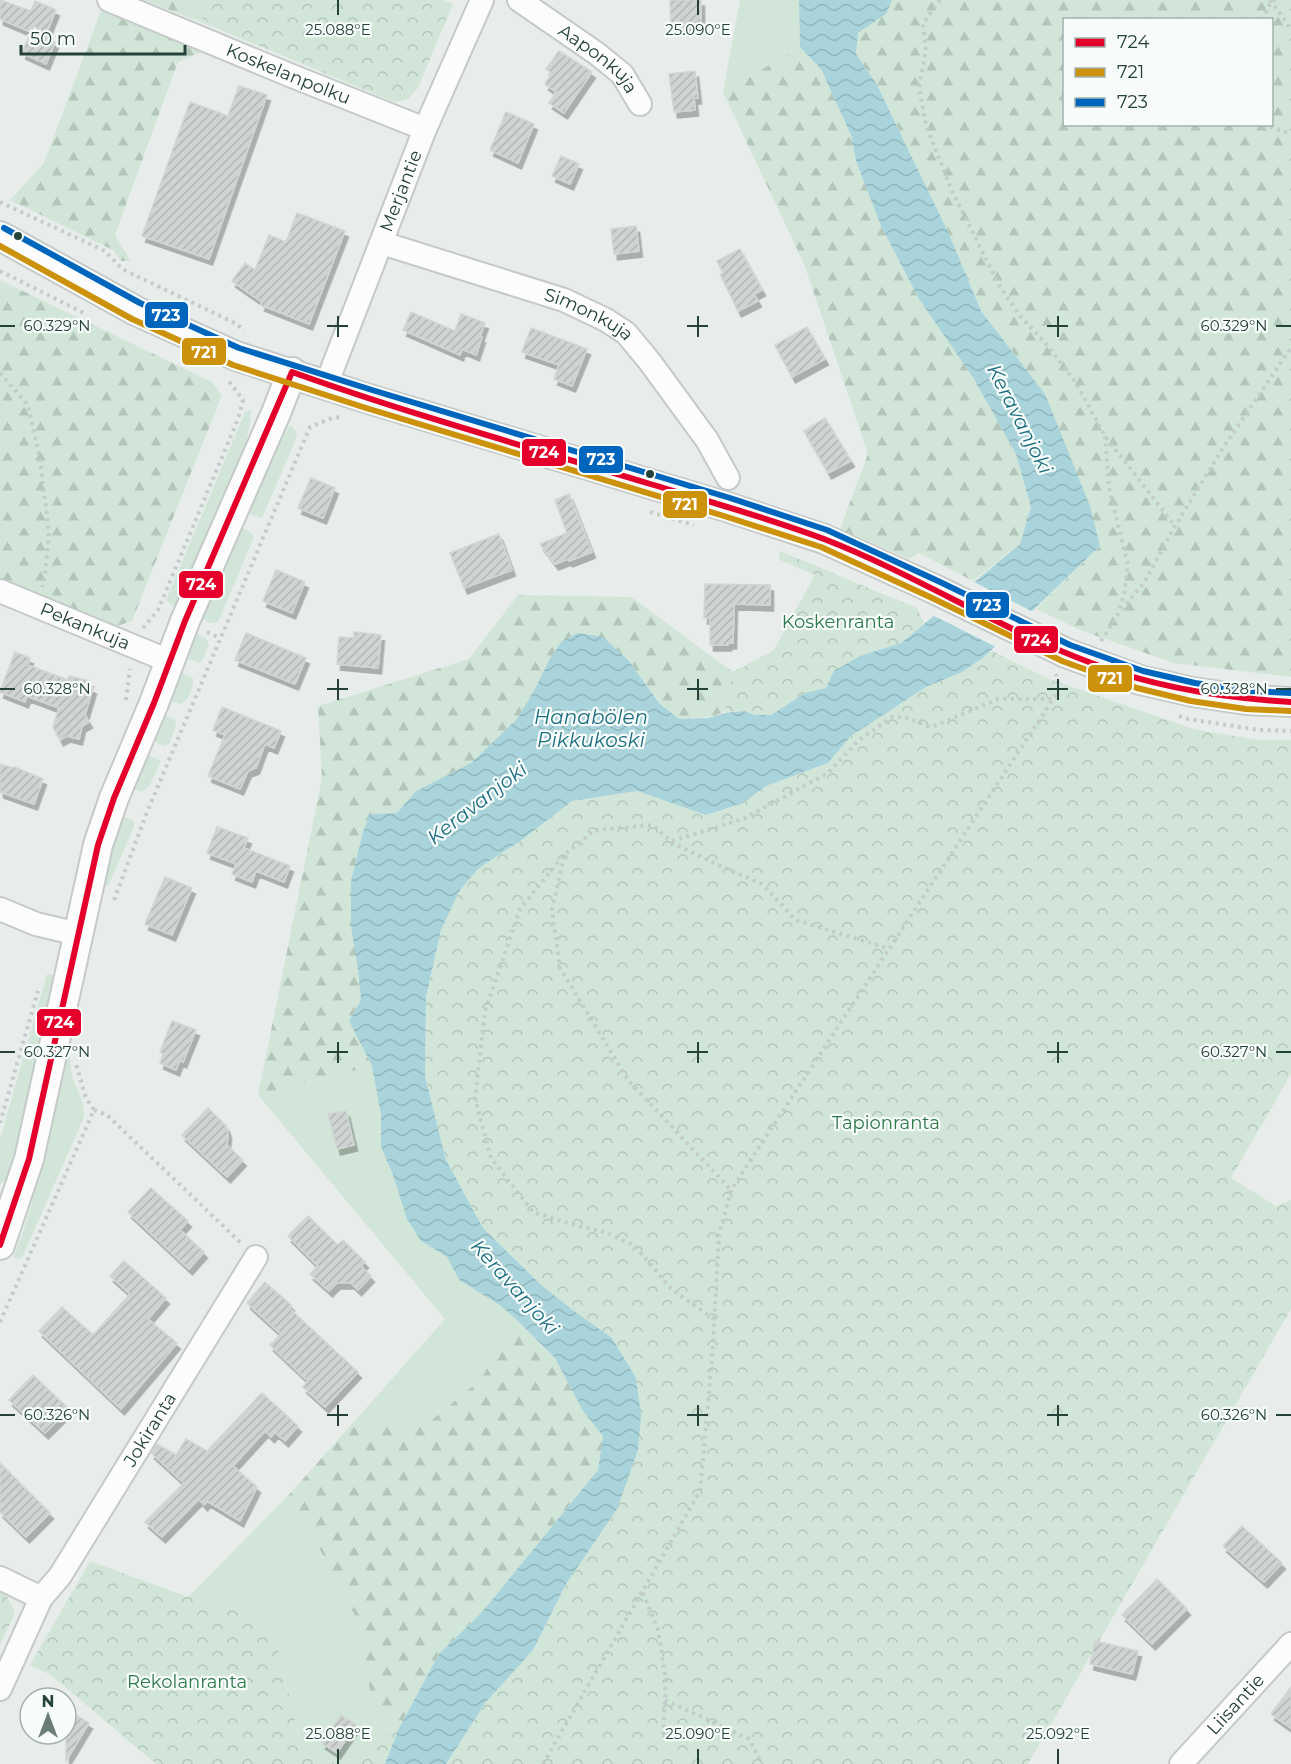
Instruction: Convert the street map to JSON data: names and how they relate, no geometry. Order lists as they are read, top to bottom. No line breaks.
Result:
{"streets":{"street":["Aaponkuja","Koskelanpolku","Merjantie","Simonkuja","Pekankuja","Jokiranta","Liisantie"]},"crossings":[["Koskelanpolku","Merjantie"],["Merjantie","Simonkuja"]],"water":["Keravanjoki","Hanabölen Pikkukoski"],"parks":["Koskenranta","Tapionranta","Rekolanranta"],"lines":["transit line 723","transit line 721","transit line 724"],"legend":["724","721","723"],"scale_bar":"50 m","north":"top","coordinates":["25.088°E","25.090°E","60.329°N","60.328°N","60.327°N","60.326°N","25.092°E"]}
